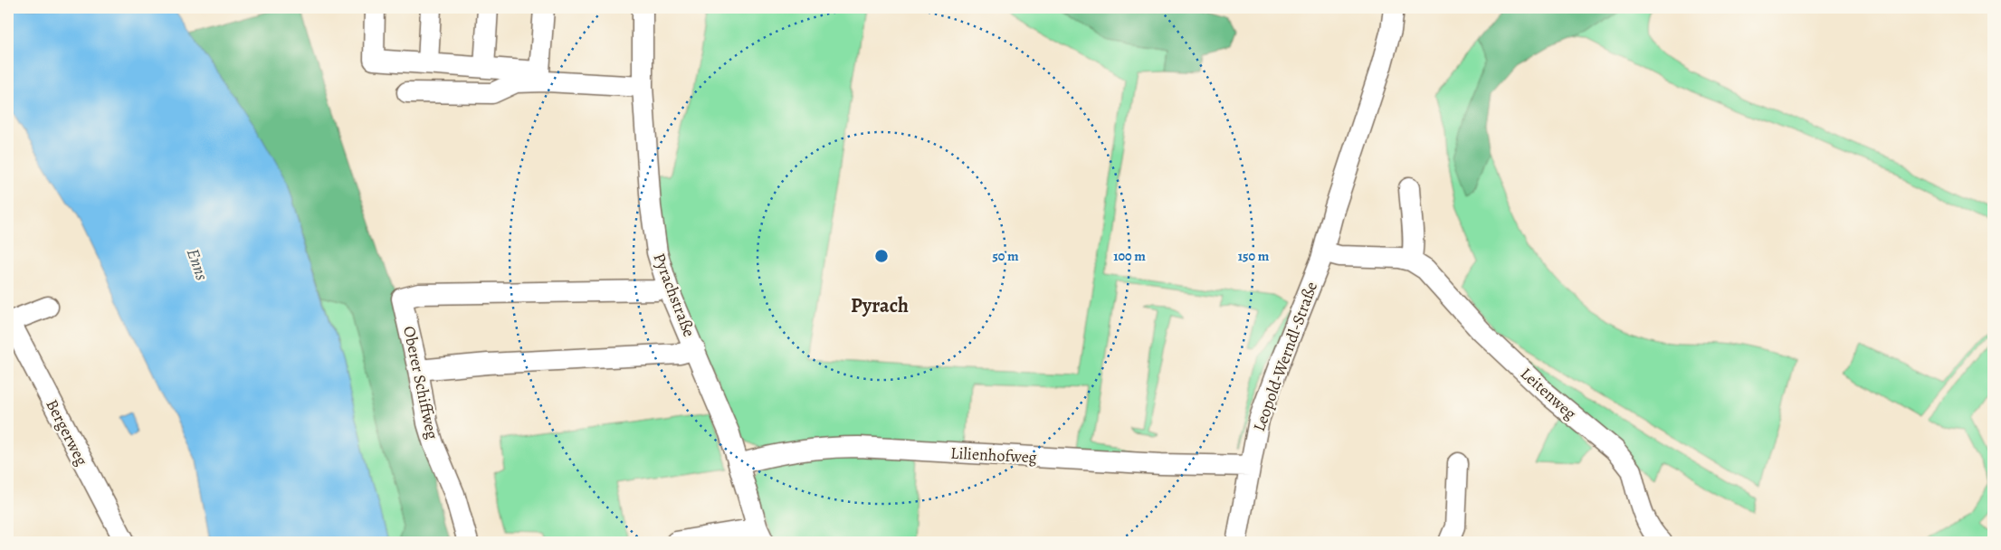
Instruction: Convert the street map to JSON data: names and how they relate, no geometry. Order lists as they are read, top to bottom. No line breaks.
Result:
{"streets":{"street":["Pyrachstraße","Leopold-Werndl-Straße","Oberer Schiffweg","Leitenweg","Bergerweg","Lilienhofweg"]},"crossings":[["Pyrachstraße","Oberer Schiffweg"],["Pyrachstraße","Lilienhofweg"],["Leopold-Werndl-Straße","Leitenweg"],["Leopold-Werndl-Straße","Lilienhofweg"]],"districts":["Pyrach"],"water":["Enns"],"rings":["50 m","100 m","150 m"]}
